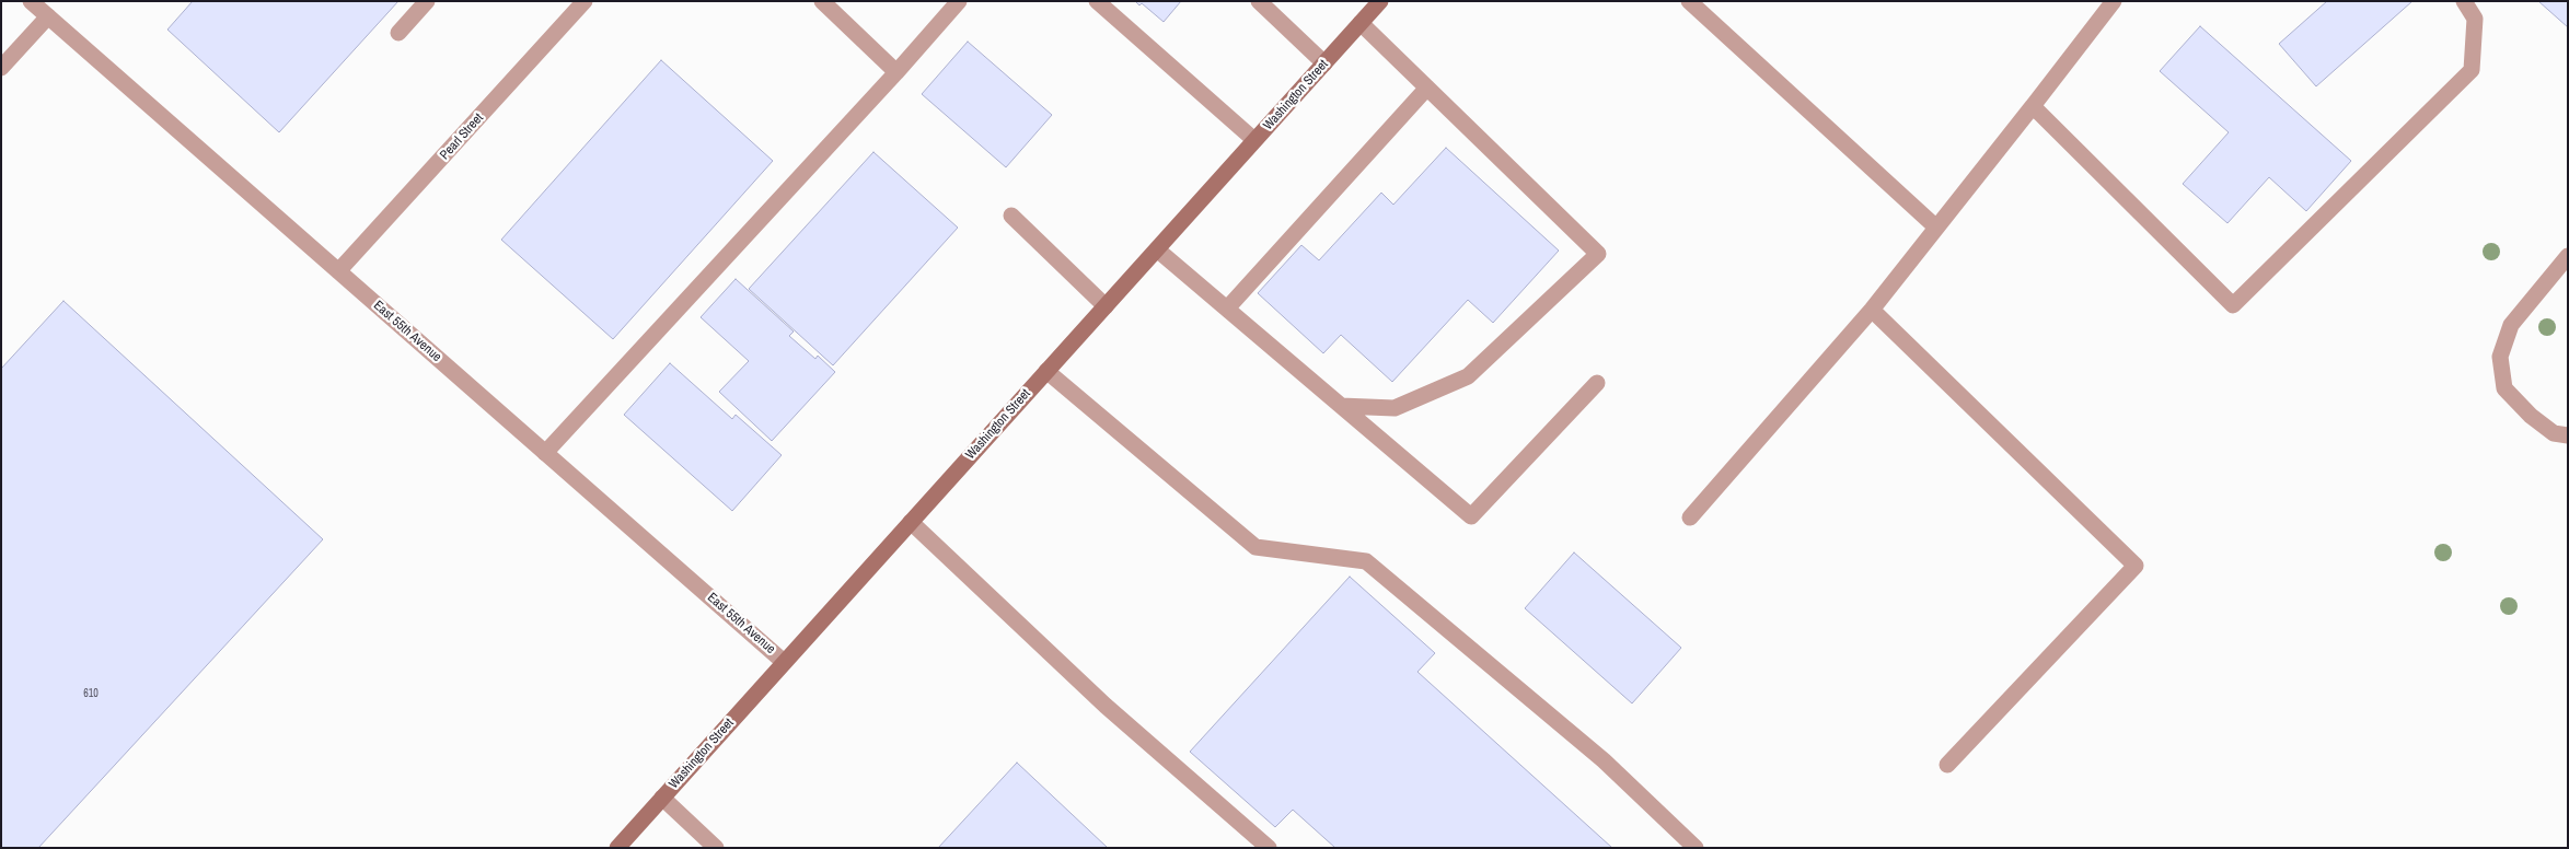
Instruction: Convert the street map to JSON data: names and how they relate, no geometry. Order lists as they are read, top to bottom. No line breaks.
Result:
{"streets":{"main road":["Washington Street"],"street":["Pearl Street","East 55th Avenue"]},"crossings":[["Washington Street","East 55th Avenue"],["Pearl Street","East 55th Avenue"]],"house_numbers":["610"]}
